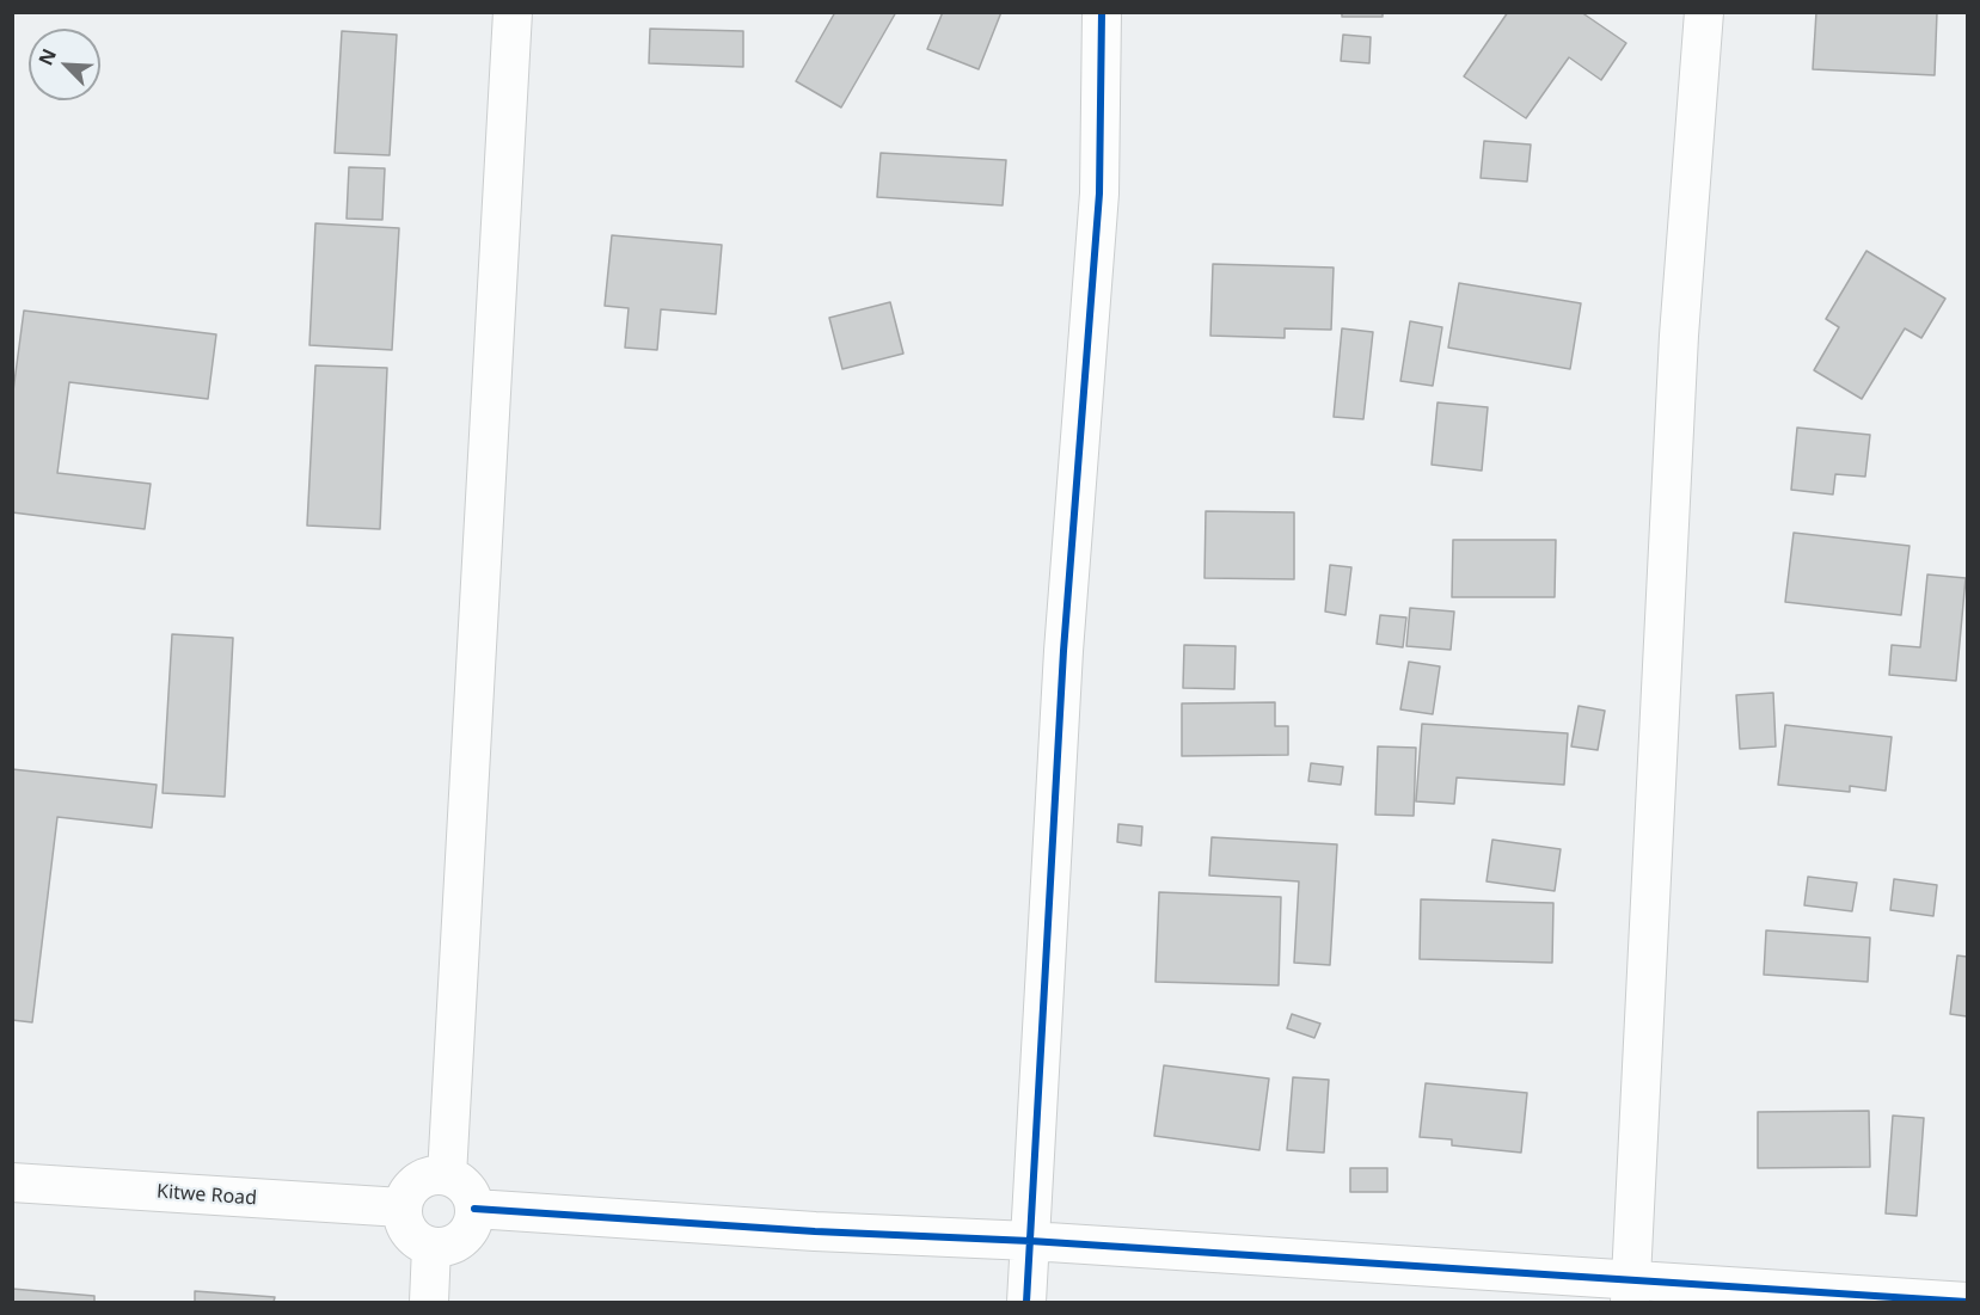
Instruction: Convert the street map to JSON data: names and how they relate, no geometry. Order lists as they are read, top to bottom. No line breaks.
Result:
{"streets":{"street":["Kitwe Road"]},"north":"top left"}
